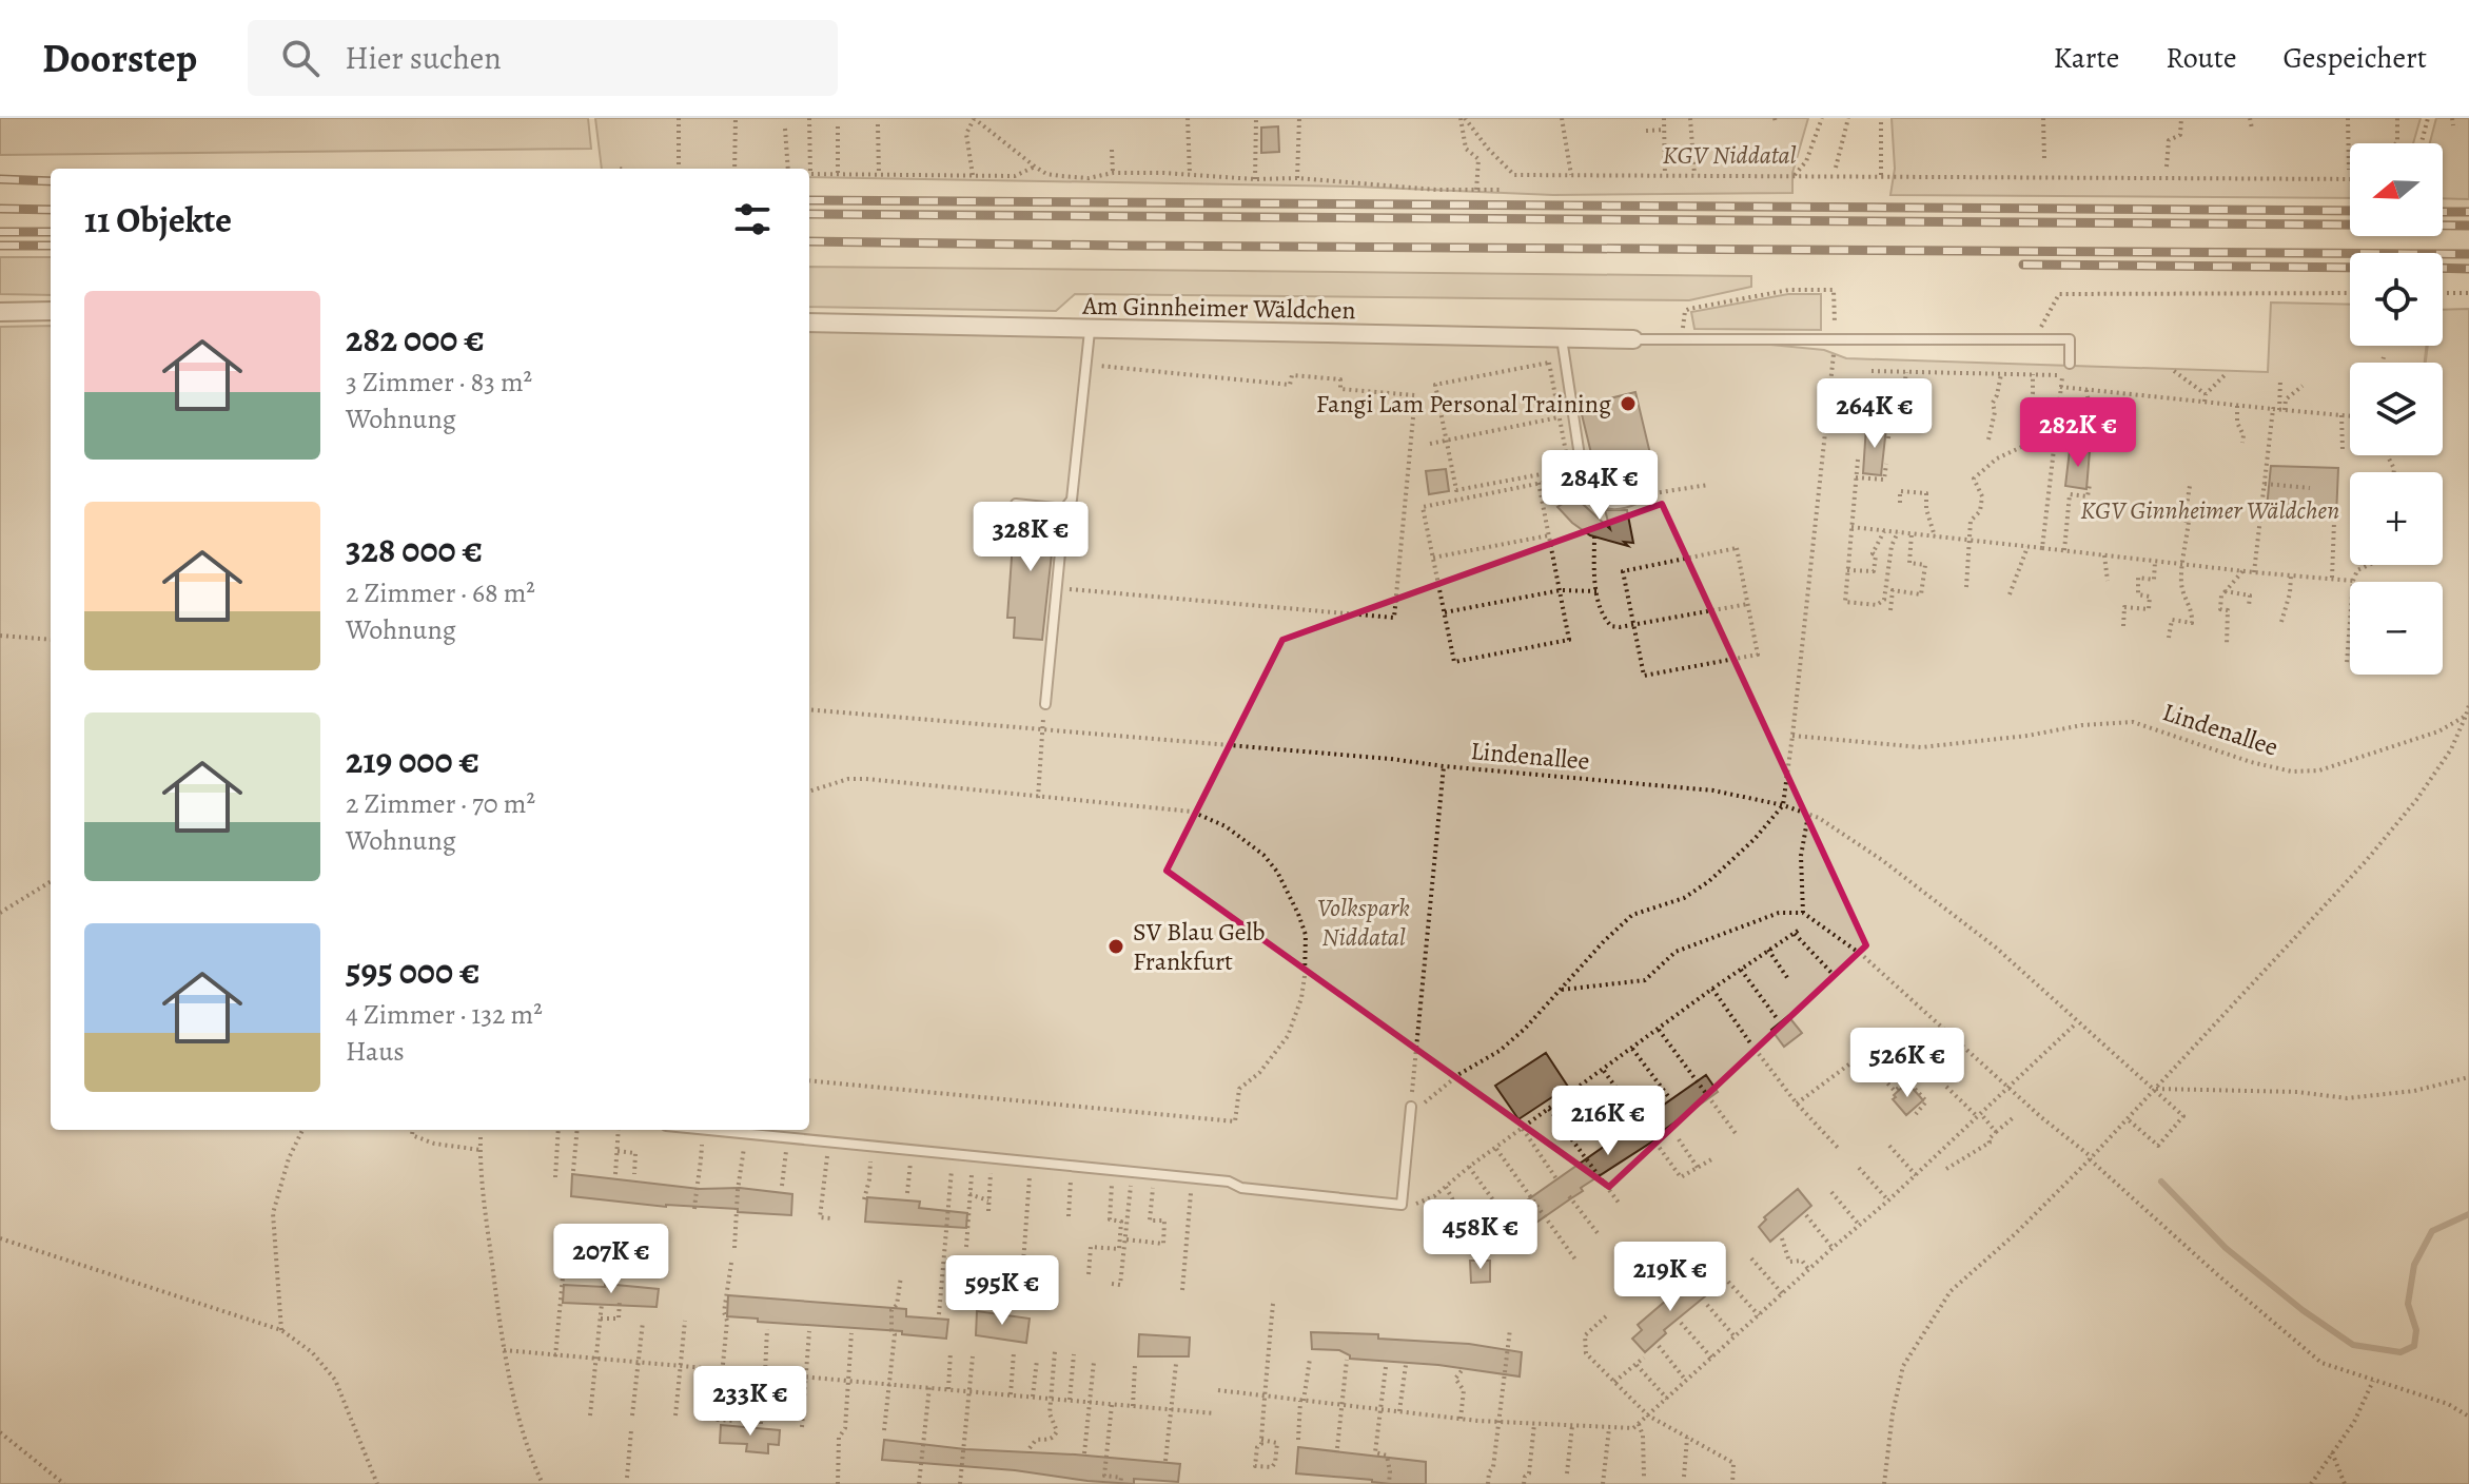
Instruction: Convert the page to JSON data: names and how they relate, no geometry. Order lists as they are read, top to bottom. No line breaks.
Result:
{"streets":{"street":["Am Ginnheimer Wäldchen"],"path":["Lindenallee"]},"parks":["KGV Niddatal","KGV Ginnheimer Wäldchen","Volkspark Niddatal"],"places":["Fangi Lam Personal Training","SV Blau Gelb Frankfurt"],"north":"left","page":{"header":"Doorstep","search":"Hier suchen","nav":["Karte","Route","Gespeichert"],"map_buttons":["+","−"],"heading":"11 Objekte","list":[{"name":"282 000 €","note":"3 Zimmer · 83 m² · Wohnung"},{"name":"328 000 €","note":"2 Zimmer · 68 m² · Wohnung"},{"name":"219 000 €","note":"2 Zimmer · 70 m² · Wohnung"},{"name":"595 000 €","note":"4 Zimmer · 132 m² · Haus"}],"price":["264K €","282K €","284K €","328K €","526K €","216K €","458K €","207K €","219K €","595K €","233K €"]}}
